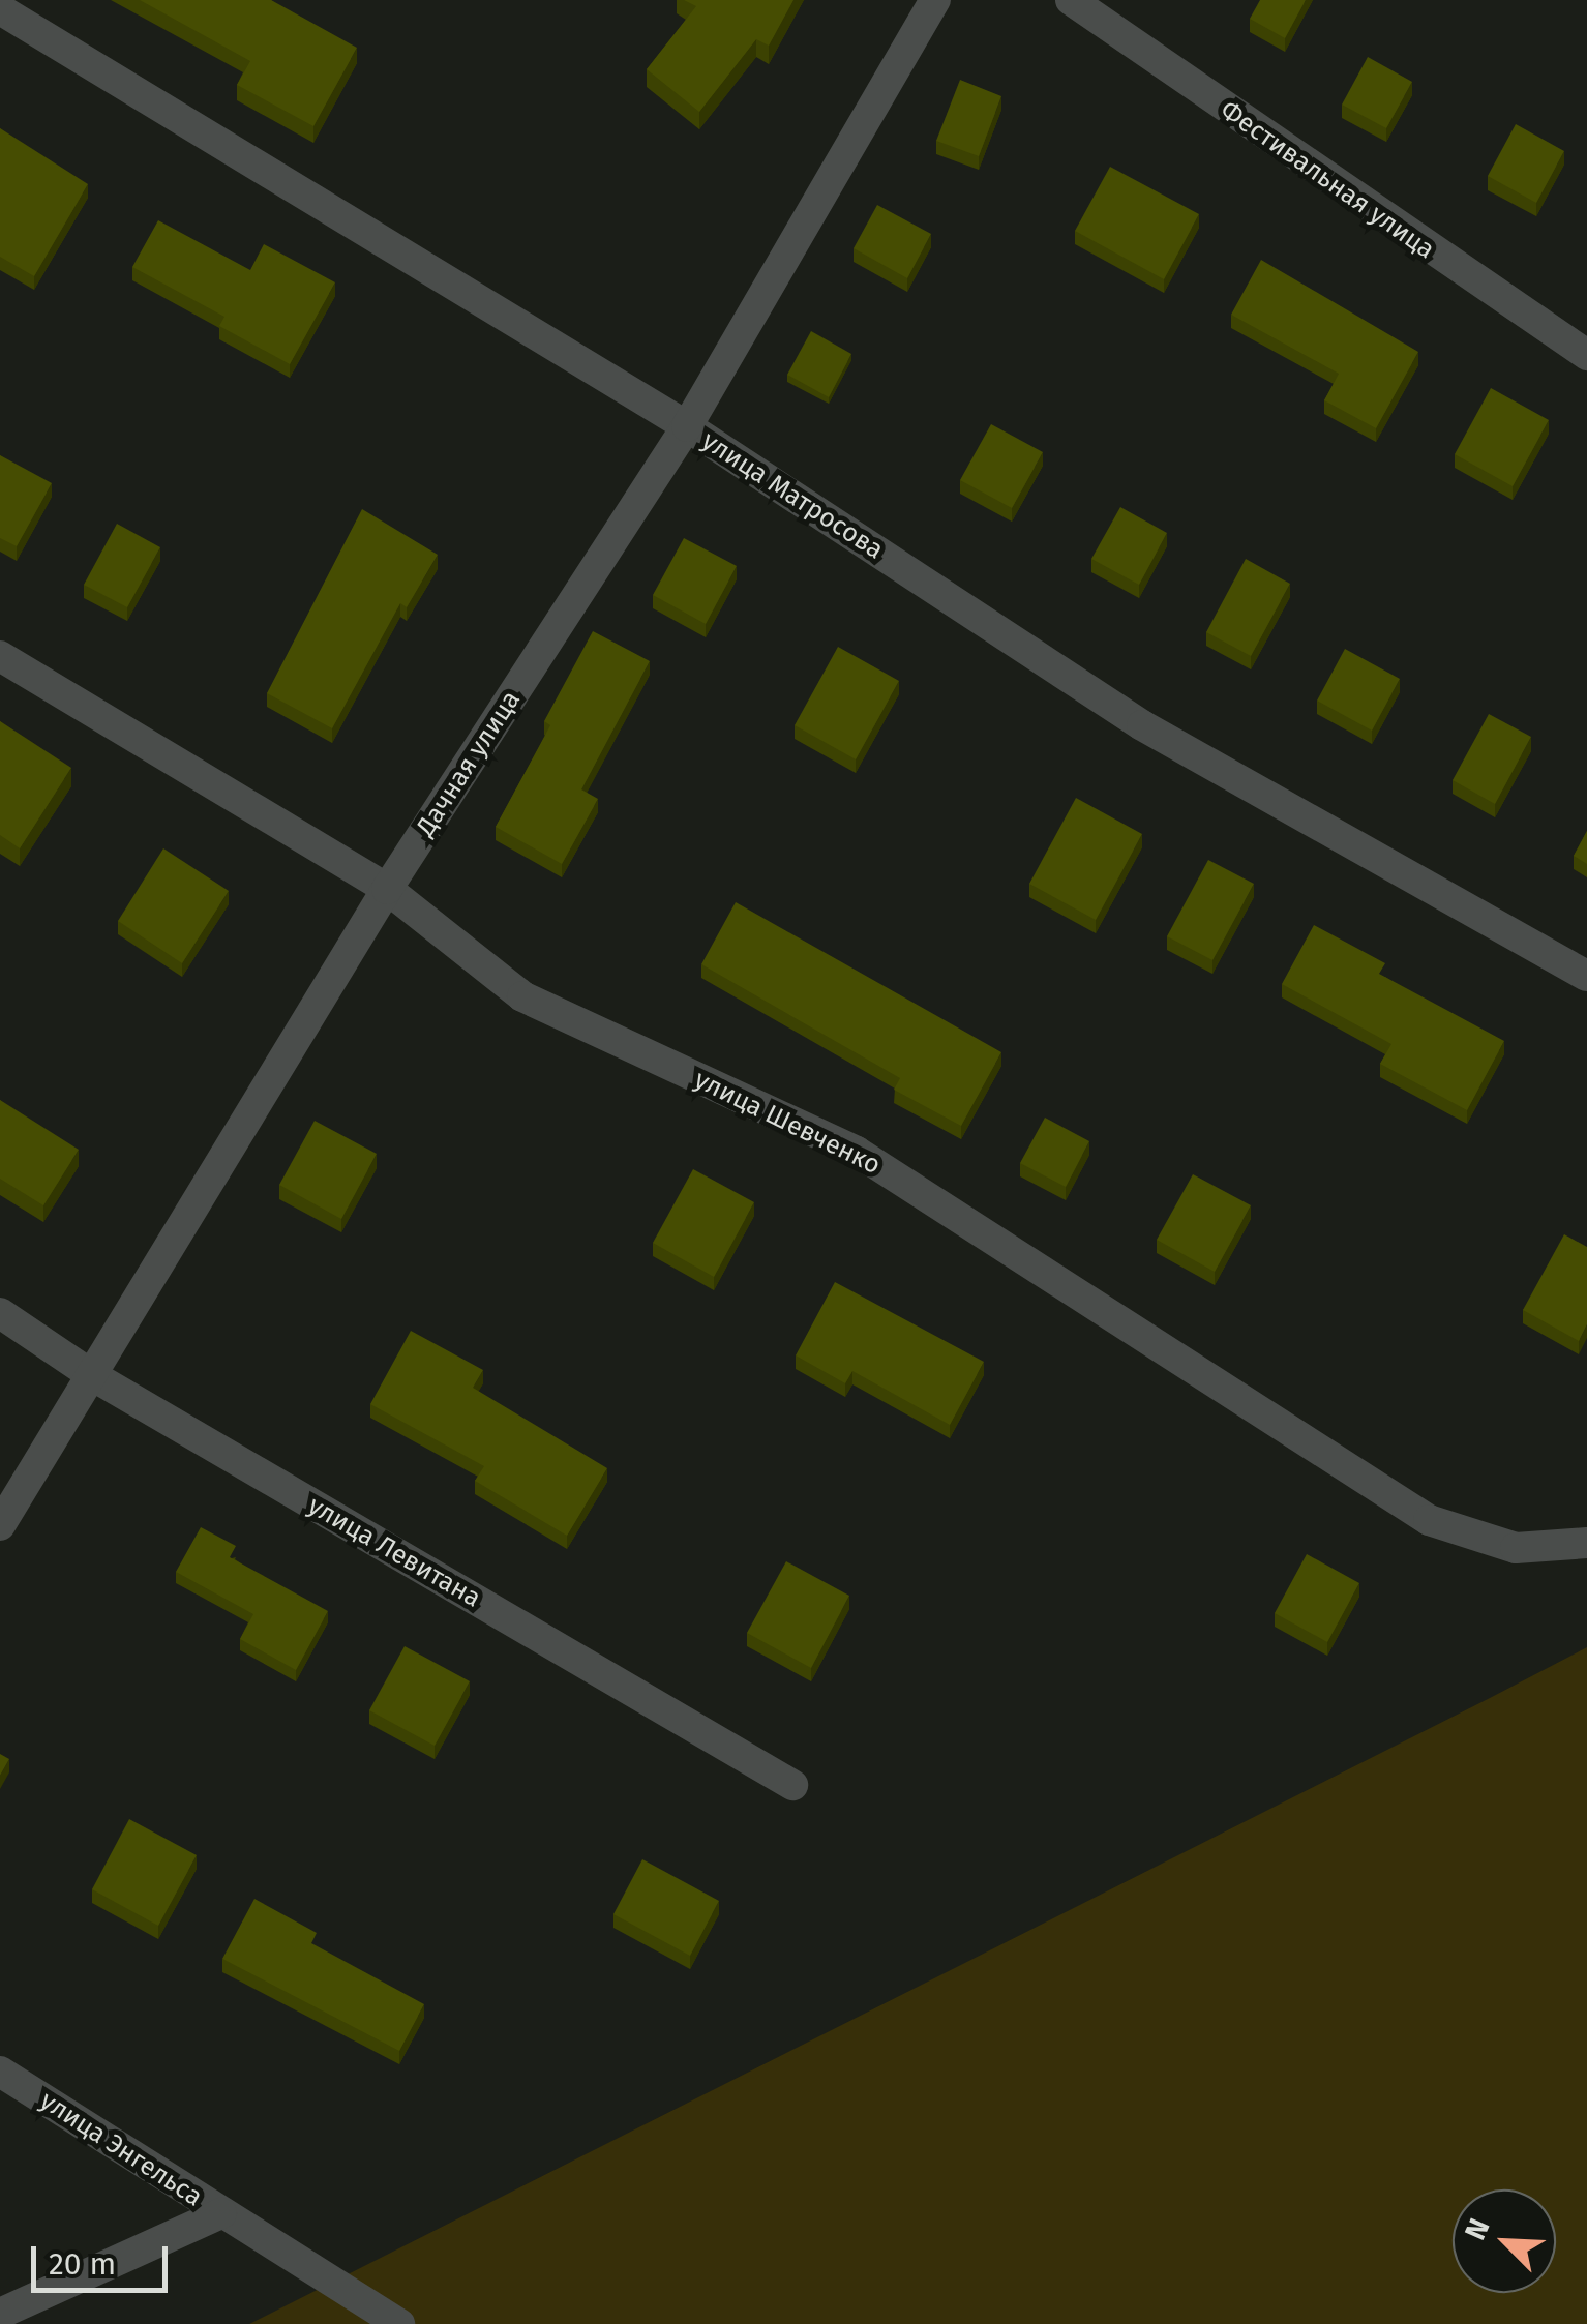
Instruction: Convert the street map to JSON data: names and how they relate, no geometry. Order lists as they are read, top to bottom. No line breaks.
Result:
{"streets":{"street":["Фестивальная улица","улица Матросова","Дачная улица","улица Шевченко","улица Левитана","улица Энгельса"]},"crossings":[["улица Матросова","Дачная улица"],["Дачная улица","улица Шевченко"],["Дачная улица","улица Левитана"]],"scale_bar":"20 m","north":"top left"}
